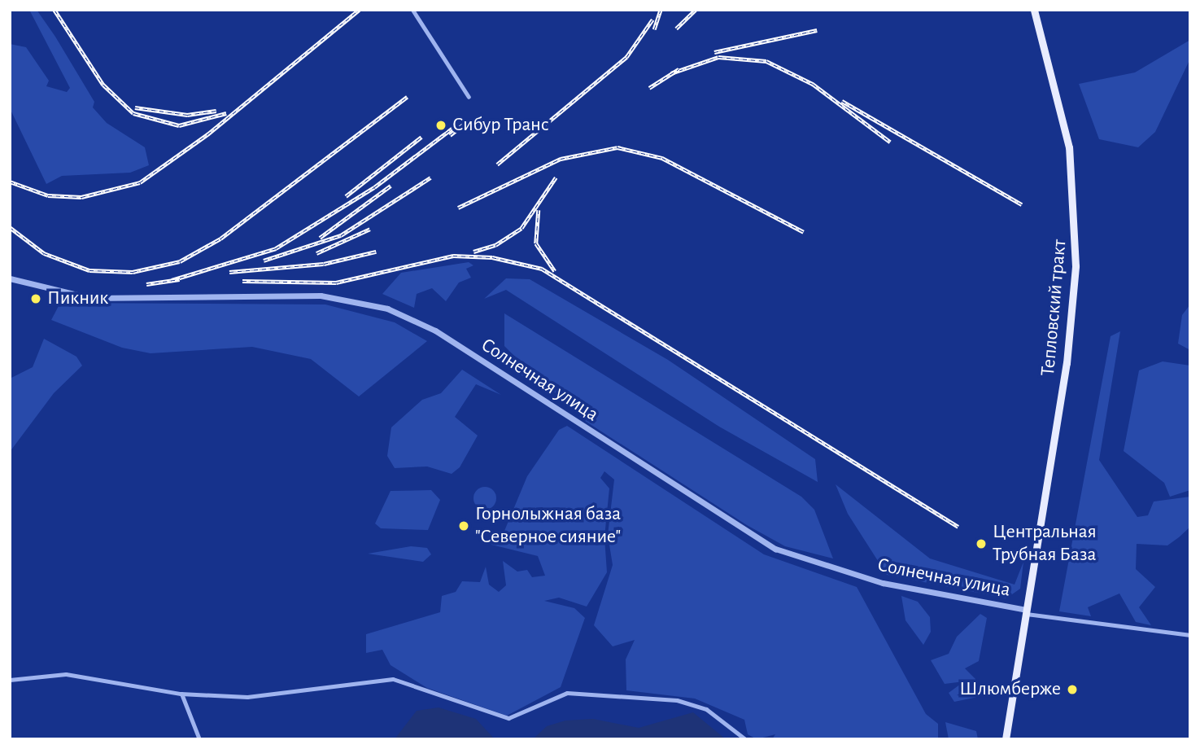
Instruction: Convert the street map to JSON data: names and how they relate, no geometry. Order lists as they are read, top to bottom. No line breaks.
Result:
{"streets":{"main road":["Тепловский тракт"],"street":["Солнечная улица"]},"crossings":[["Тепловский тракт","Солнечная улица"]],"places":["Сибур Транс","Пикник","Горнолыжная база \"Северное сияние\"","Центральная Трубная База","Шлюмберже"]}
